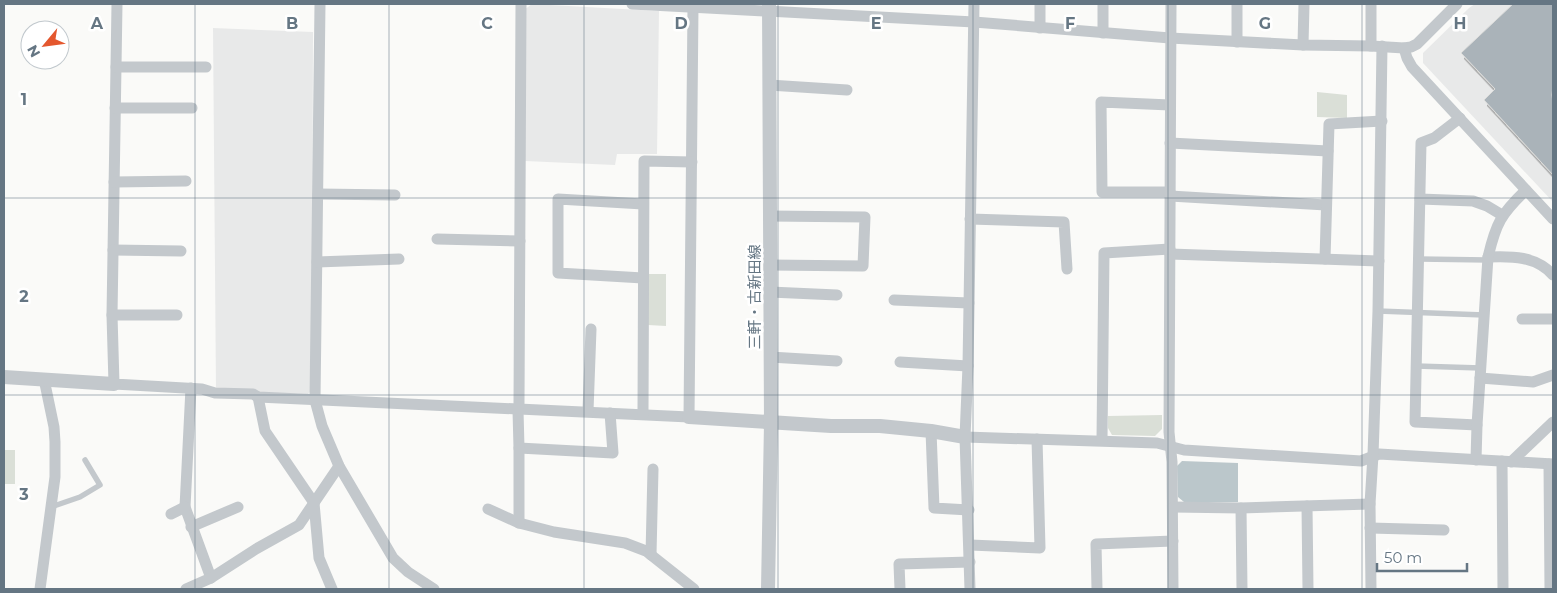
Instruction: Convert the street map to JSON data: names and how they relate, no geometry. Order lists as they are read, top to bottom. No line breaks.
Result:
{"streets":{"street":["三軒・古新田線"]},"scale_bar":"50 m","north":"bottom left","grid":{"columns":["A","B","C","D","E","F","G","H"],"rows":["1","2","3"]}}
